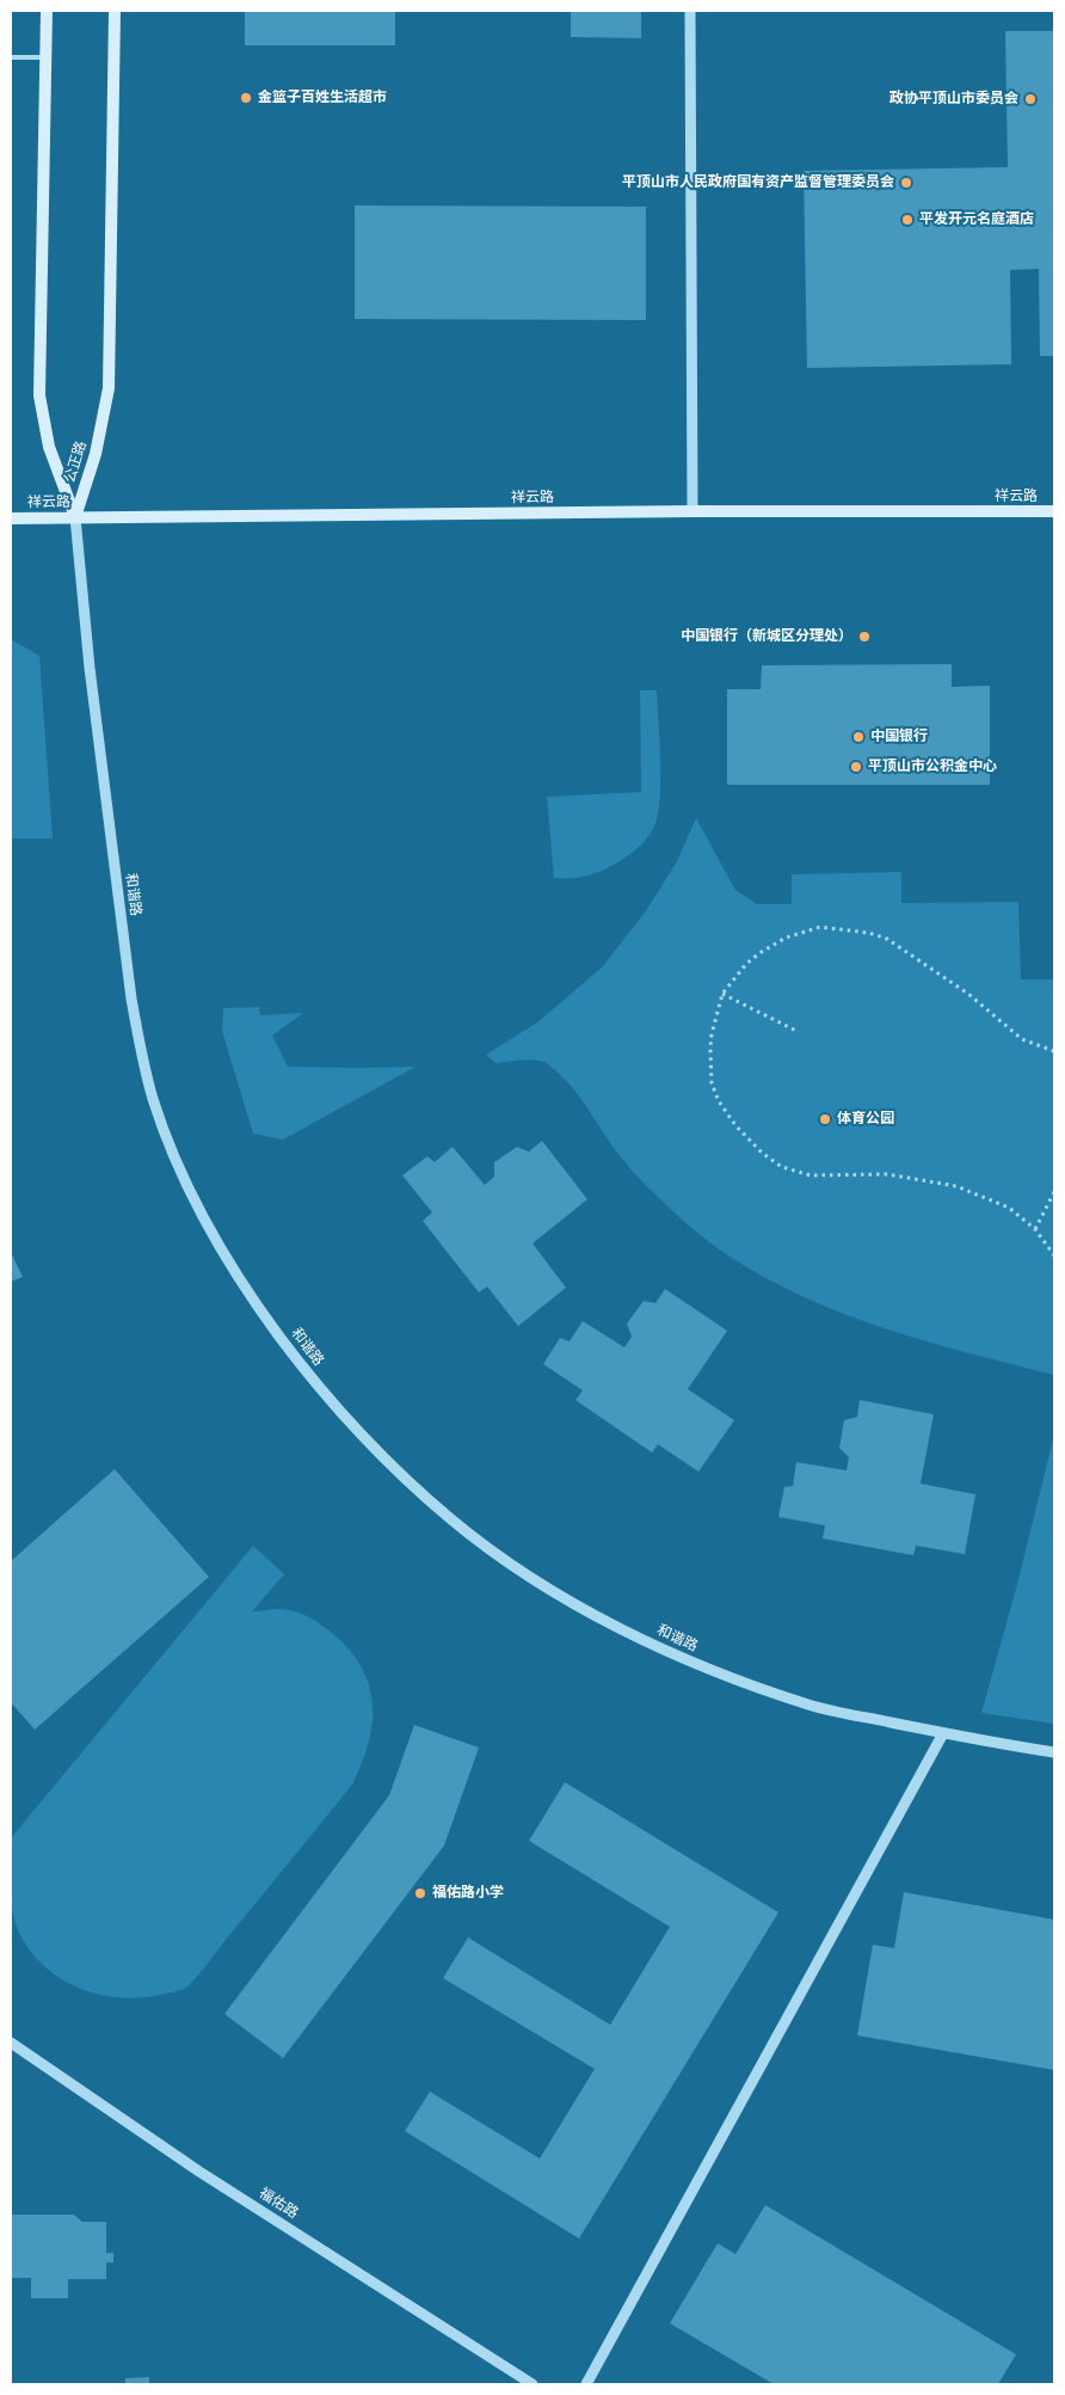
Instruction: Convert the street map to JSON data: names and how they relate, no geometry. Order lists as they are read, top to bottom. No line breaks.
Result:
{"streets":{"main road":["公正路","祥云路"],"street":["和谐路","福佑路"]},"crossings":[["公正路","祥云路"],["公正路","和谐路"],["祥云路","和谐路"]],"places":["金篮子百姓生活超市","政协平顶山市委员会","平顶山市人民政府国有资产监督管理委员会","平发开元名庭酒店","中国银行（新城区分理处）","中国银行","平顶山市公积金中心","体育公园","福佑路小学"]}
